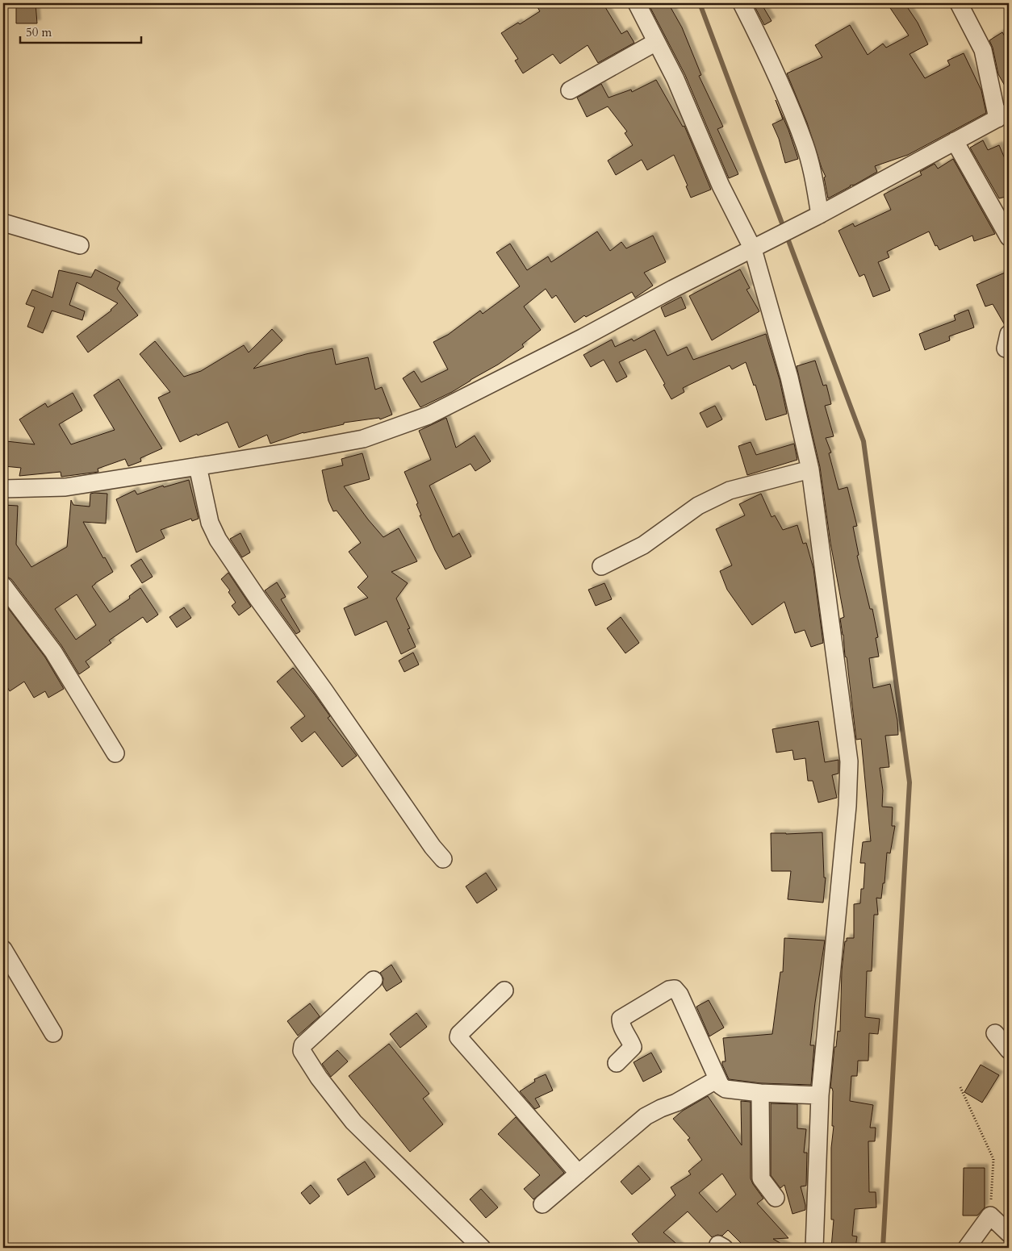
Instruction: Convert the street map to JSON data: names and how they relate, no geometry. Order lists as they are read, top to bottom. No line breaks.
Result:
{"scale_bar":"50 m"}
